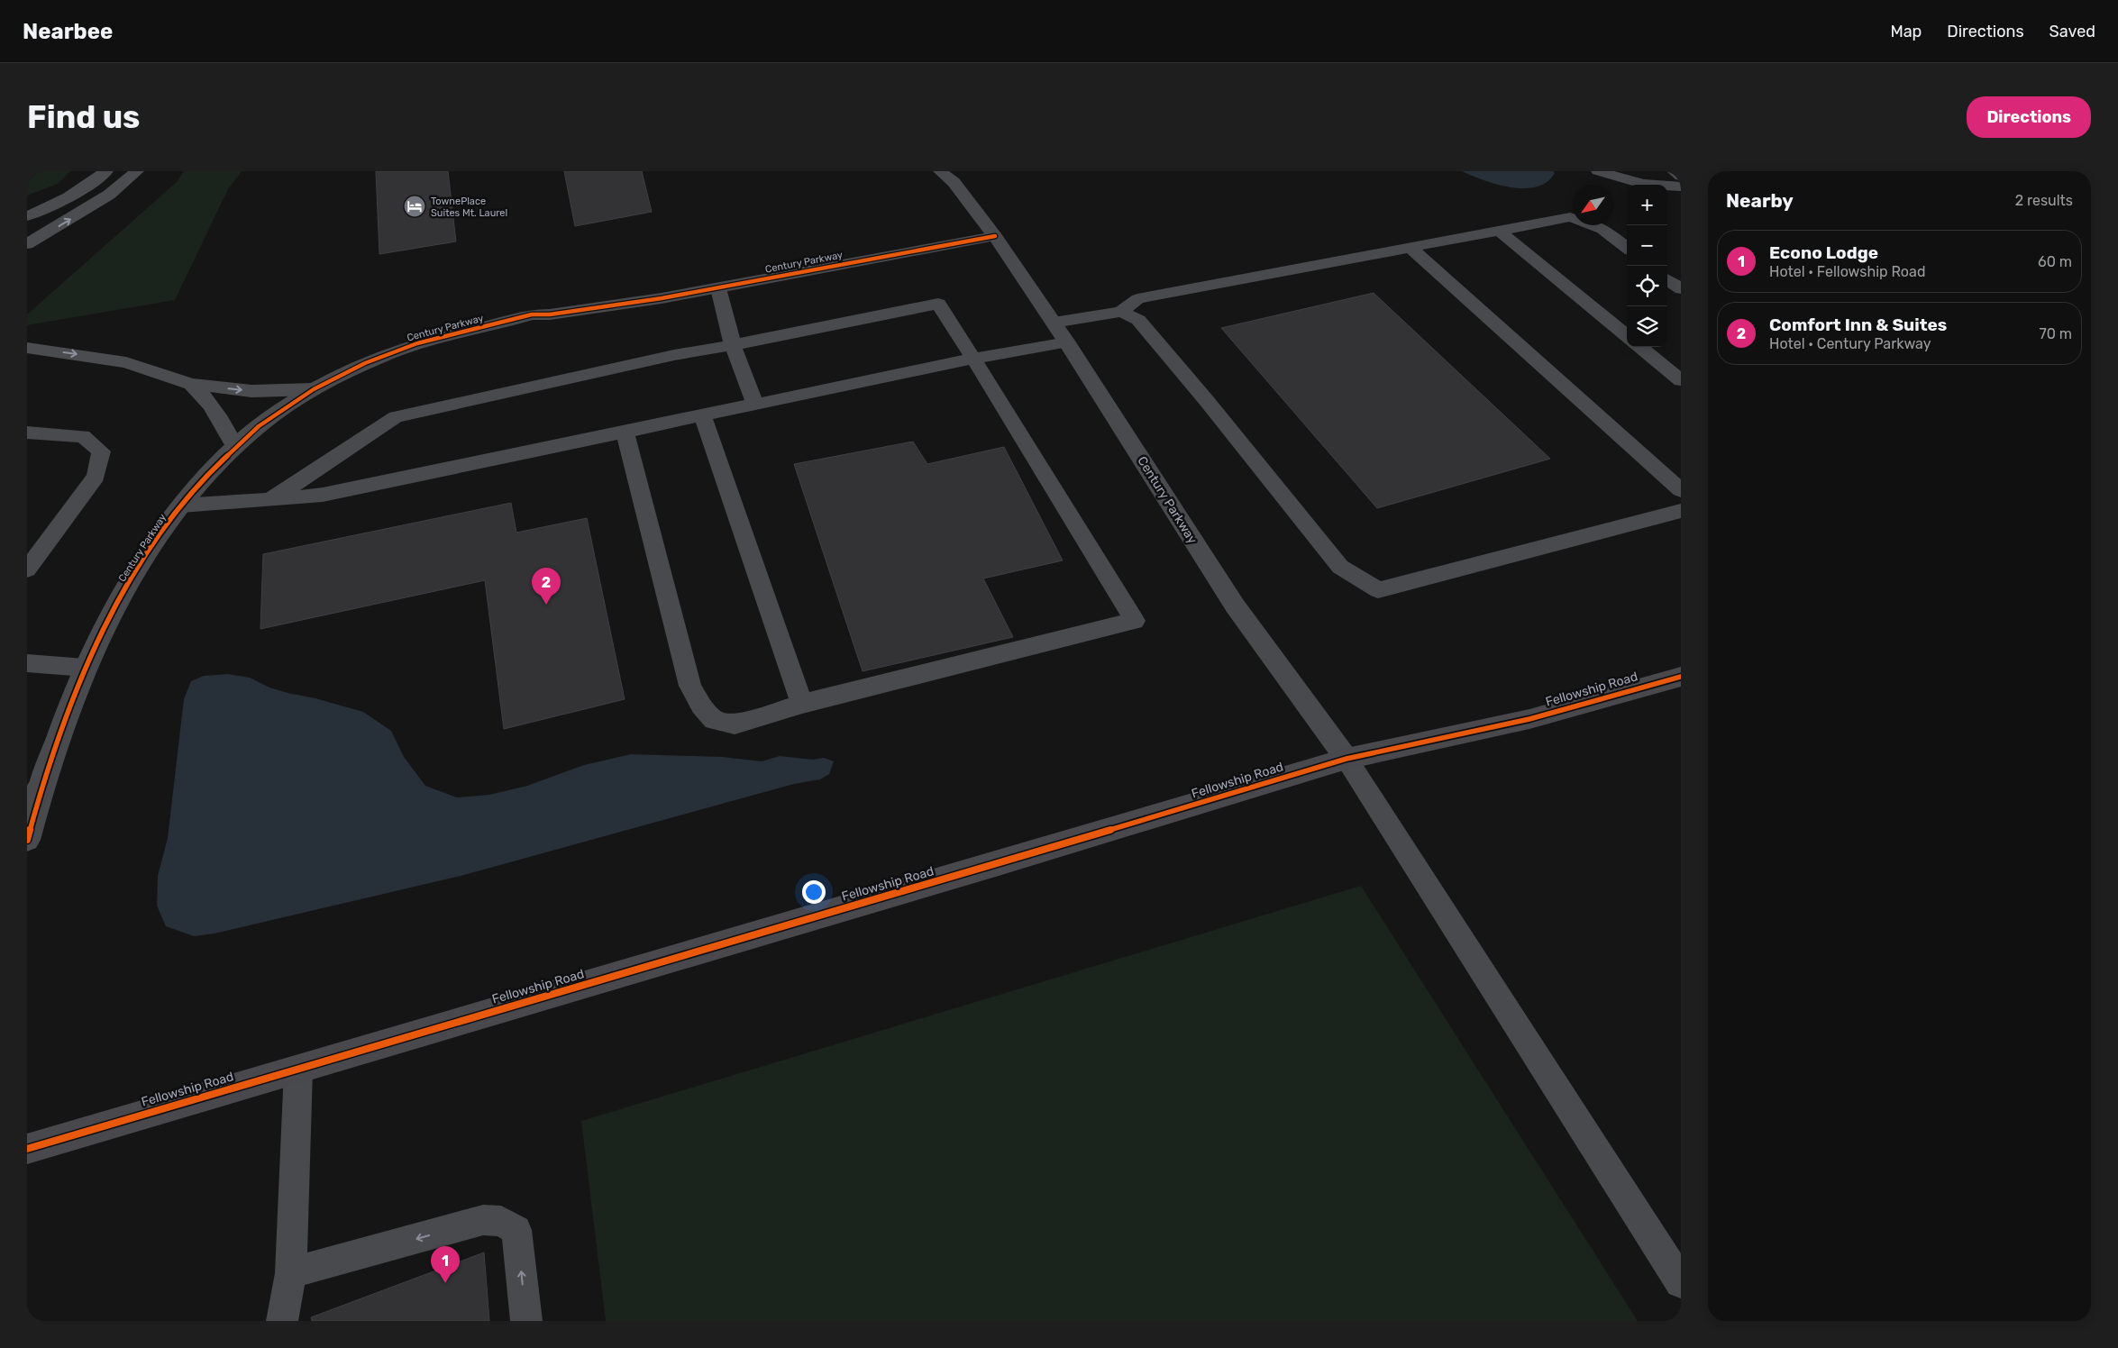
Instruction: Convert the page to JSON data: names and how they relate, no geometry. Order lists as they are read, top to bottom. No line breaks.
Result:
{"streets":{"street":["Century Parkway","Fellowship Road"]},"crossings":[["Century Parkway","Fellowship Road"]],"places":{"hotel":["TownePlace Suites Mt. Laurel"]},"north":"bottom left","page":{"header":"Nearbee","nav":["Map","Directions","Saved"],"buttons":"Directions","title":"Find us","heading":["Nearby","2 results"],"map_buttons":["+","−"],"list":[{"mark":"1","name":"Econo Lodge","note":"Hotel · Fellowship Road","value":"60 m"},{"mark":"2","name":"Comfort Inn & Suites","note":"Hotel · Century Parkway","value":"70 m"}],"pins":["2","1"]}}
